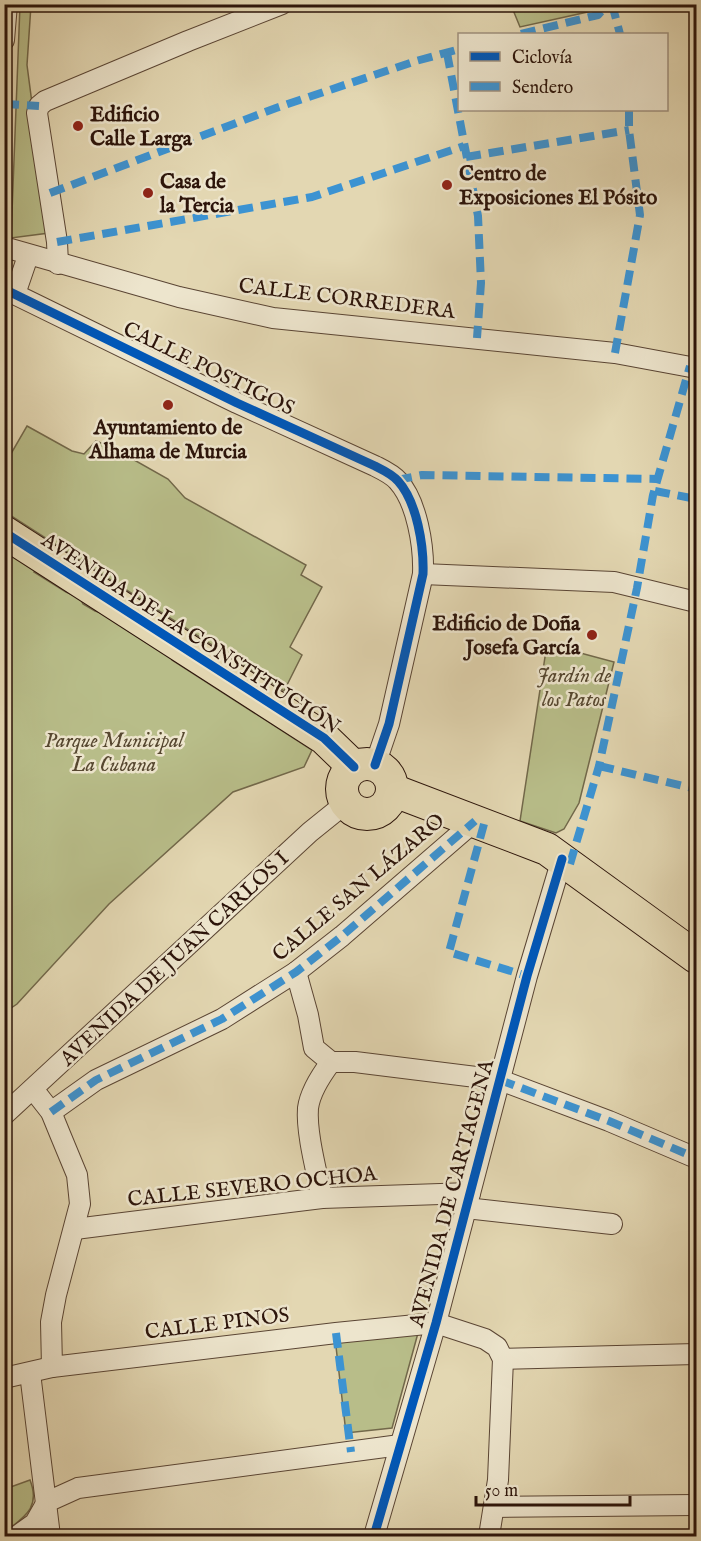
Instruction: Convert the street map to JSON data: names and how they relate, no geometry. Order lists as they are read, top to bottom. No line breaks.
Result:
{"streets":{"main road":["AVENIDA DE LA CONSTITUCIÓN"],"street":["CALLE CORREDERA","CALLE POSTIGOS","CALLE SAN LÁZARO","AVENIDA DE JUAN CARLOS I","CALLE SEVERO OCHOA","AVENIDA DE CARTAGENA","CALLE PINOS"]},"crossings":[["CALLE SEVERO OCHOA","AVENIDA DE CARTAGENA"],["AVENIDA DE CARTAGENA","CALLE PINOS"]],"parks":["Jardín de los Patos","Parque Municipal La Cubana"],"places":["Edificio Calle Larga","Centro de Exposiciones El Pósito","Casa de la Tercia","Ayuntamiento de Alhama de Murcia","Edificio de Doña Josefa García"],"legend":["Ciclovía","Sendero"],"scale_bar":"50 m"}
